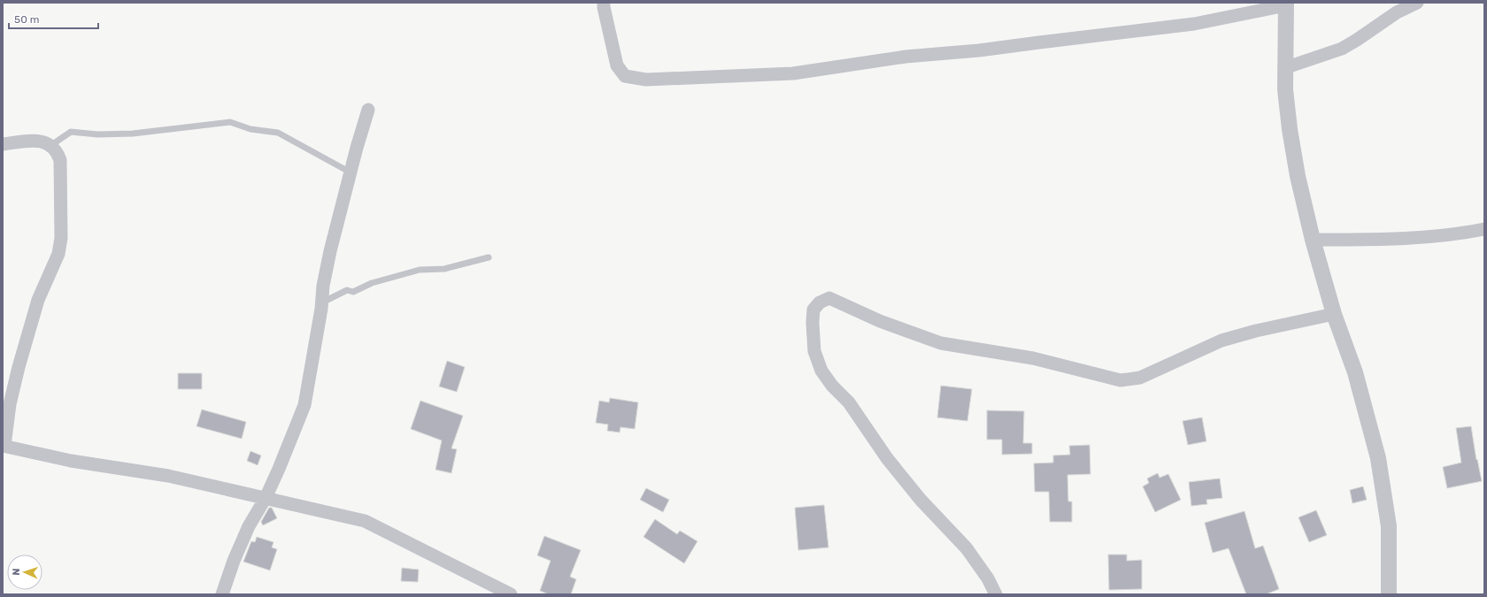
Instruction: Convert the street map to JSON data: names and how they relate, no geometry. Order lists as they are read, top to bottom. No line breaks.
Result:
{"scale_bar":"50 m","north":"left"}
